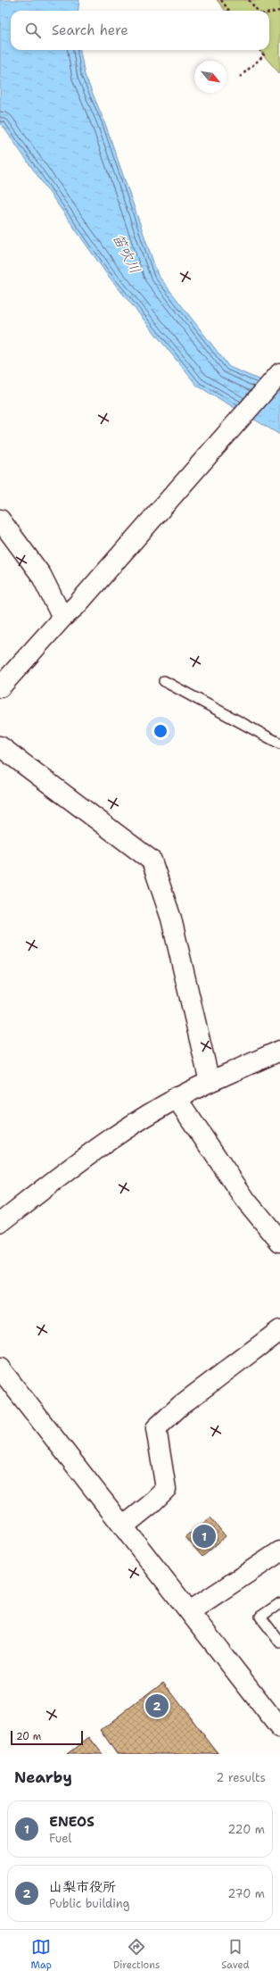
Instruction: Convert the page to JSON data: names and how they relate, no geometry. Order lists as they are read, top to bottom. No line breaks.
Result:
{"water":["笛吹川"],"scale_bar":"20 m","north":"bottom right","page":{"search":"Search here","pins":["1","2"],"scale":"20 m","heading":["Nearby","2 results"],"list":[{"mark":"1","name":"ENEOS","note":"Fuel","value":"220 m"},{"mark":"2","name":"山梨市役所","note":"Public building","value":"270 m"}],"nav":["Map","Directions","Saved"]}}
